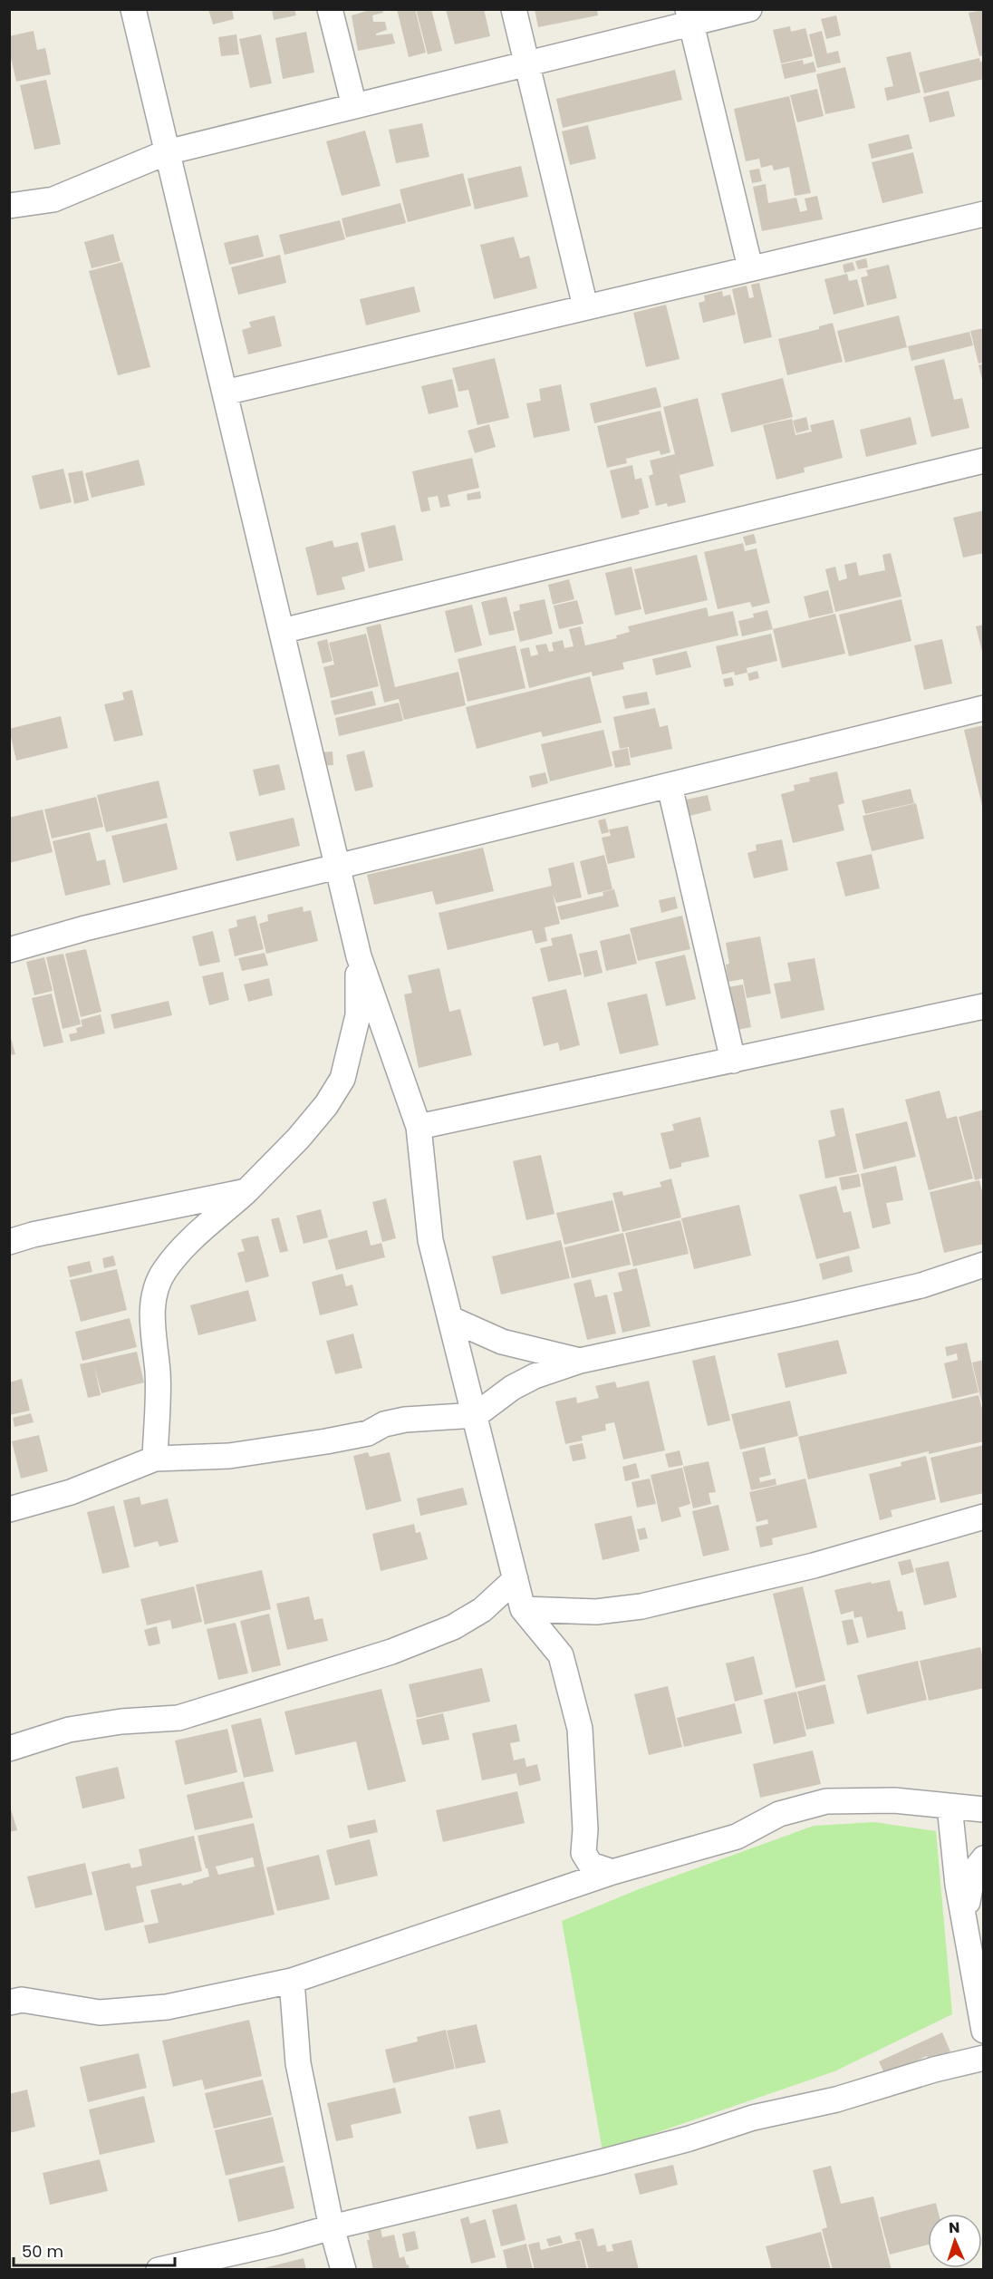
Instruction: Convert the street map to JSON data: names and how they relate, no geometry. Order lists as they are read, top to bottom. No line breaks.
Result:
{"scale_bar":"50 m","north":"top"}
